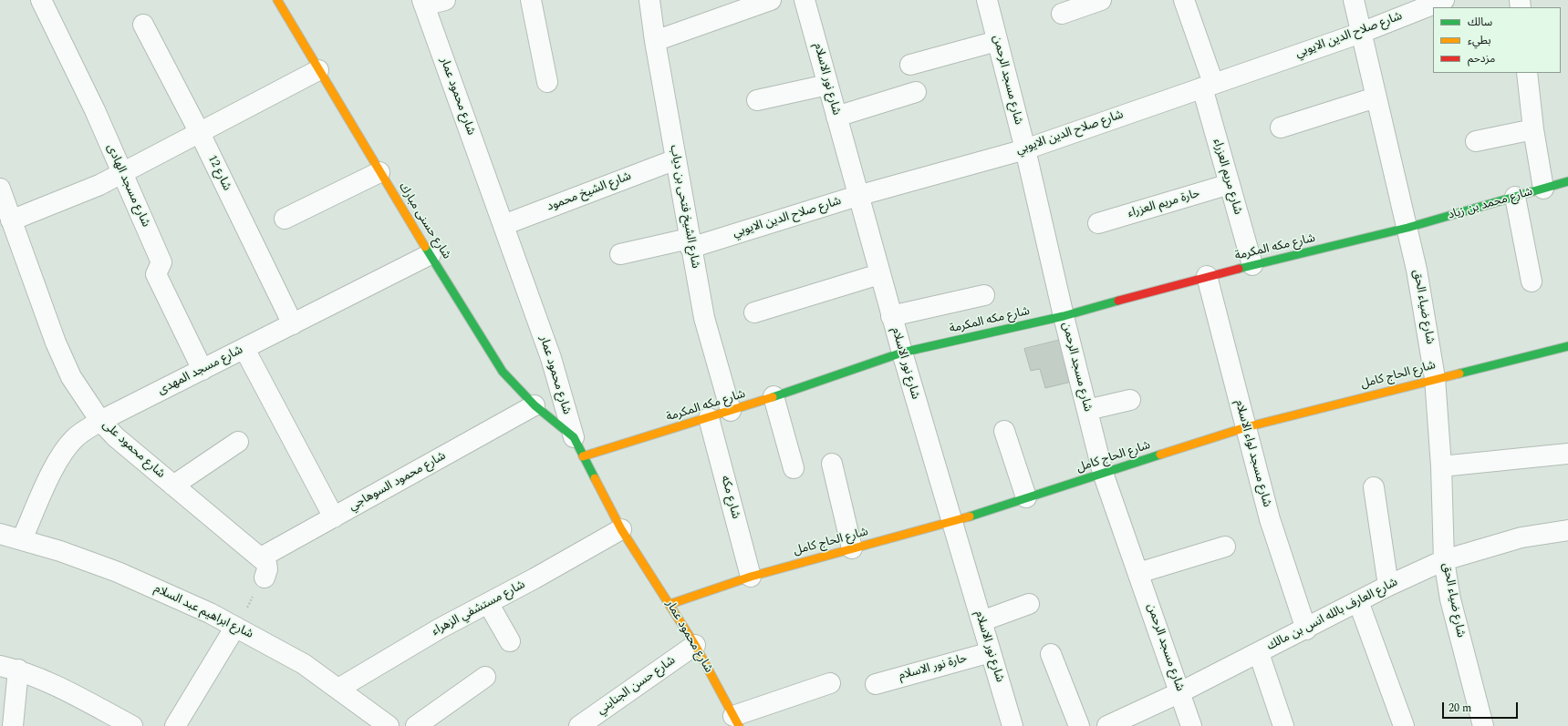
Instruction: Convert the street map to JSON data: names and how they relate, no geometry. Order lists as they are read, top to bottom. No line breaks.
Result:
{"streets":{"street":["شارع صلاح الدين الايوبي","شارع نور الاسلام","شارع مسجد الرحمن","شارع محمود عمار","شارع 12","شارع مريم العزراء","شارع مسجد الهادى","شارع الشيخ محمود","حارة مريم العزراء","شارع محمد بن زياد","شارع الشيخ فتحى بن دياب","شارع حسنى مبارك","شارع مكه المكرمة","شارع ضياء الحق","شارع مسجد المهدى","شارع الحاج كامل","شارع محمود على","شارع مسجد لواء الاسلام","شارع محمود السوهاجي","شارع مكه","شارع مستشفي الزهراء","شارع ابراهيم عبد السلام","شارع العارف بالله انس بن مالك","حارة نور الاسلام","شارع حسن الجنايني"]},"crossings":[["شارع صلاح الدين الايوبي","شارع نور الاسلام"],["شارع صلاح الدين الايوبي","شارع مسجد الرحمن"],["شارع صلاح الدين الايوبي","شارع مريم العزراء"],["شارع صلاح الدين الايوبي","شارع الشيخ فتحى بن دياب"],["شارع صلاح الدين الايوبي","شارع ضياء الحق"],["شارع نور الاسلام","شارع مكه المكرمة"],["شارع نور الاسلام","شارع الحاج كامل"],["شارع نور الاسلام","حارة نور الاسلام"],["شارع مسجد الرحمن","شارع مكه المكرمة"],["شارع مسجد الرحمن","شارع الحاج كامل"],["شارع مسجد الرحمن","شارع العارف بالله انس بن مالك"],["شارع محمود عمار","شارع الشيخ محمود"],["شارع محمود عمار","شارع حسنى مبارك"],["شارع محمود عمار","شارع مكه المكرمة"],["شارع محمود عمار","شارع الحاج كامل"],["شارع محمود عمار","شارع مستشفي الزهراء"],["شارع محمود عمار","شارع حسن الجنايني"],["شارع 12","شارع مسجد المهدى"],["شارع مريم العزراء","حارة مريم العزراء"],["شارع مريم العزراء","شارع مكه المكرمة"],["شارع مسجد الهادى","شارع مسجد المهدى"],["شارع الشيخ محمود","شارع الشيخ فتحى بن دياب"],["شارع محمد بن زياد","شارع مكه المكرمة"],["شارع محمد بن زياد","شارع ضياء الحق"],["شارع الشيخ فتحى بن دياب","شارع مكه المكرمة"],["شارع حسنى مبارك","شارع مسجد المهدى"],["شارع حسنى مبارك","شارع محمود السوهاجي"],["شارع مكه المكرمة","شارع ضياء الحق"],["شارع مكه المكرمة","شارع مسجد لواء الاسلام"],["شارع مكه المكرمة","شارع مكه"],["شارع ضياء الحق","شارع الحاج كامل"],["شارع ضياء الحق","شارع العارف بالله انس بن مالك"],["شارع مسجد المهدى","شارع محمود على"],["شارع مسجد المهدى","شارع ابراهيم عبد السلام"],["شارع الحاج كامل","شارع مسجد لواء الاسلام"],["شارع الحاج كامل","شارع مكه"],["شارع محمود على","شارع محمود السوهاجي"],["شارع مسجد لواء الاسلام","شارع العارف بالله انس بن مالك"],["شارع مستشفي الزهراء","شارع ابراهيم عبد السلام"]],"legend":["سالك","بطيء","مزدحم"],"scale_bar":"20 m"}
